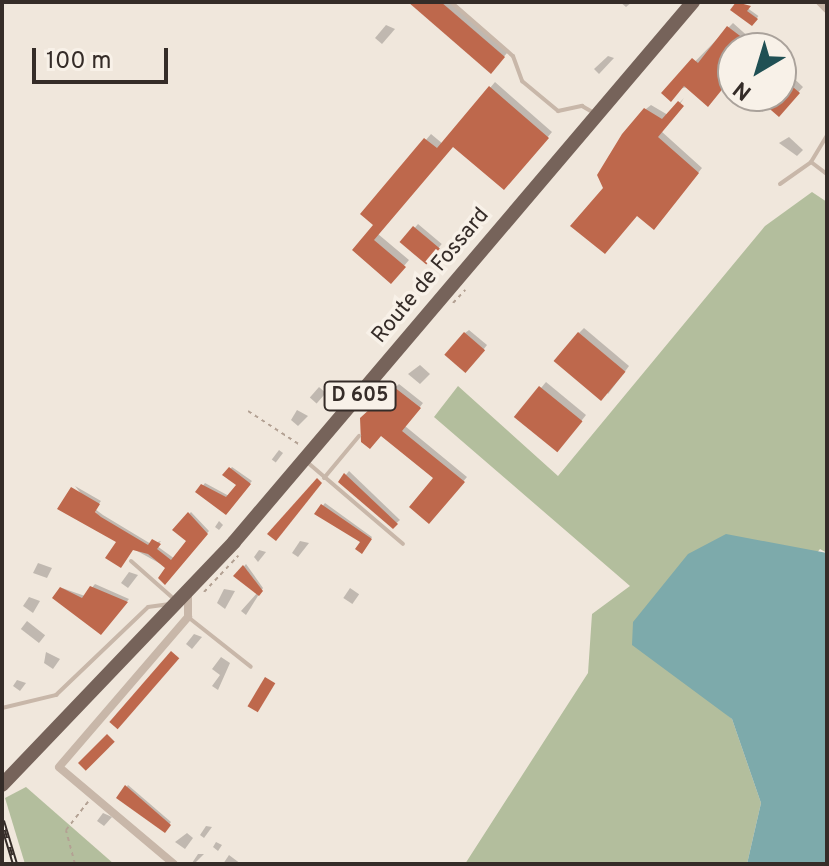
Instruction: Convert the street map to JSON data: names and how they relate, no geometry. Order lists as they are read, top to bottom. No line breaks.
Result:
{"streets":{"main road":["Route de Fossard","D 605"]},"scale_bar":"100 m","north":"bottom left"}
